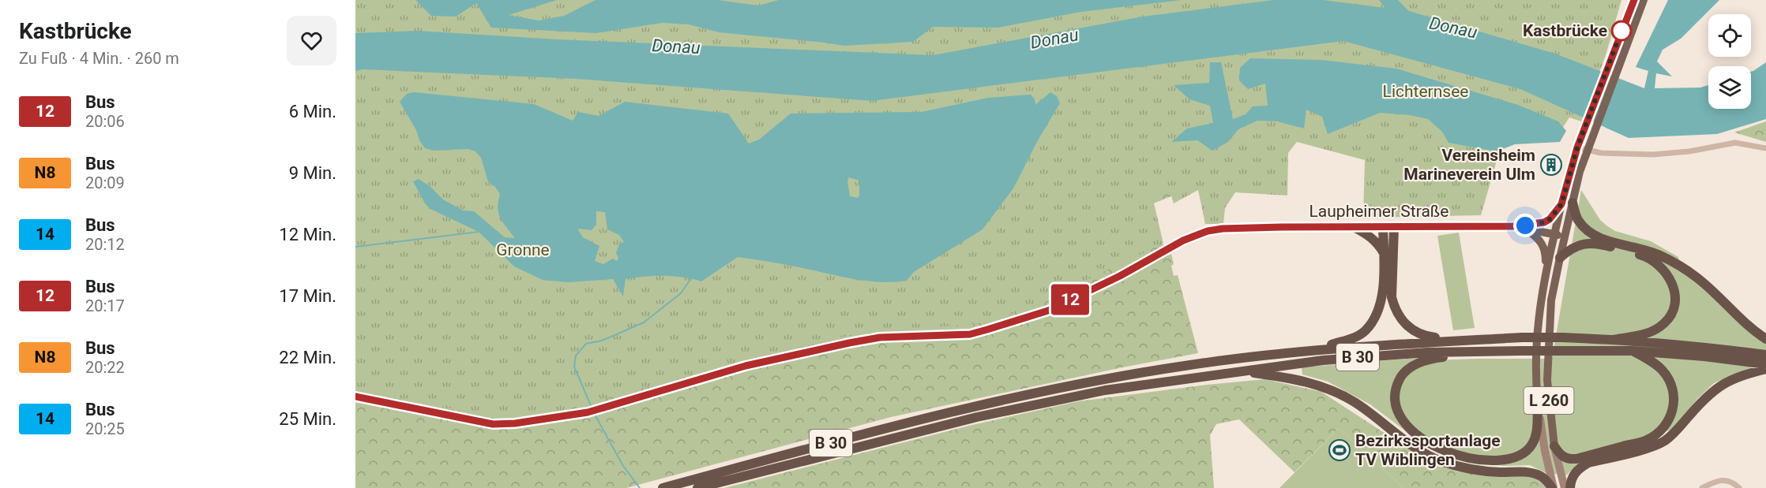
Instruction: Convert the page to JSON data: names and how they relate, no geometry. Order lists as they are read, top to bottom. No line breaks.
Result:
{"streets":{"highway":["B 30"],"main road":["Laupheimer Straße","L 260"]},"crossings":[["Laupheimer Straße","L 260"]],"water":["Donau"],"parks":["Lichternsee","Gronne"],"places":{"other":["Kastbrücke"],"building":["Vereinsheim Marineverein Ulm"],"sports":["Bezirkssportanlage TV Wiblingen"]},"lines":["bus line 12"],"page":{"heading":["Kastbrücke","Zu Fuß · 4 Min. · 260 m"],"on_map":"12","list":[{"mark":"12","name":"Bus","note":"20:06","value":"6 Min."},{"mark":"N8","name":"Bus","note":"20:09","value":"9 Min."},{"mark":"14","name":"Bus","note":"20:12","value":"12 Min."},{"mark":"12","name":"Bus","note":"20:17","value":"17 Min."},{"mark":"N8","name":"Bus","note":"20:22","value":"22 Min."},{"mark":"14","name":"Bus","note":"20:25","value":"25 Min."}]}}
